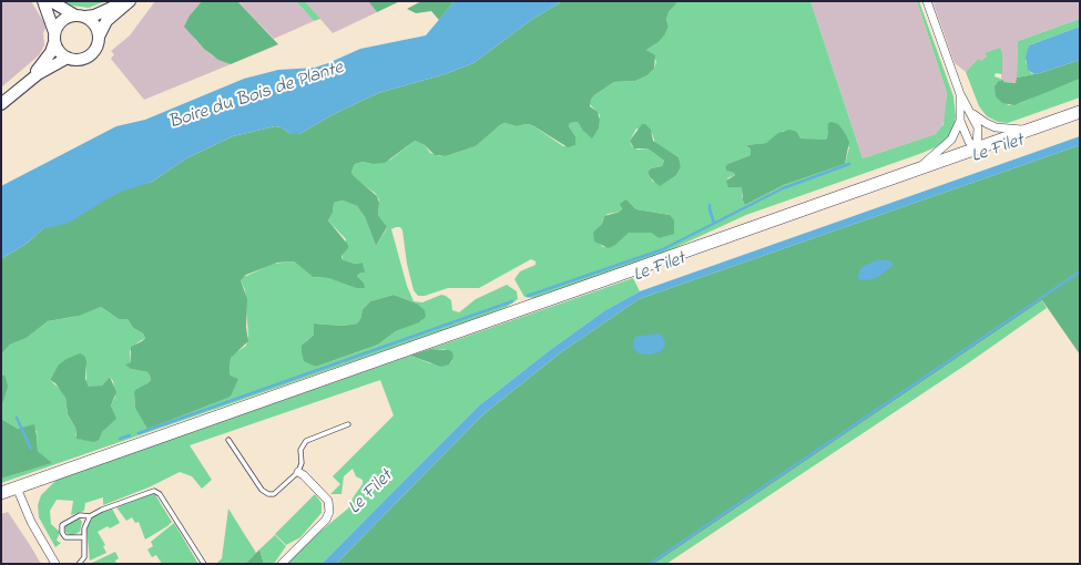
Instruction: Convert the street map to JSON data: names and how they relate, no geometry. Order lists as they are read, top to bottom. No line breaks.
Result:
{"water":["Boire du Bois de Plante","Le Filet"]}
